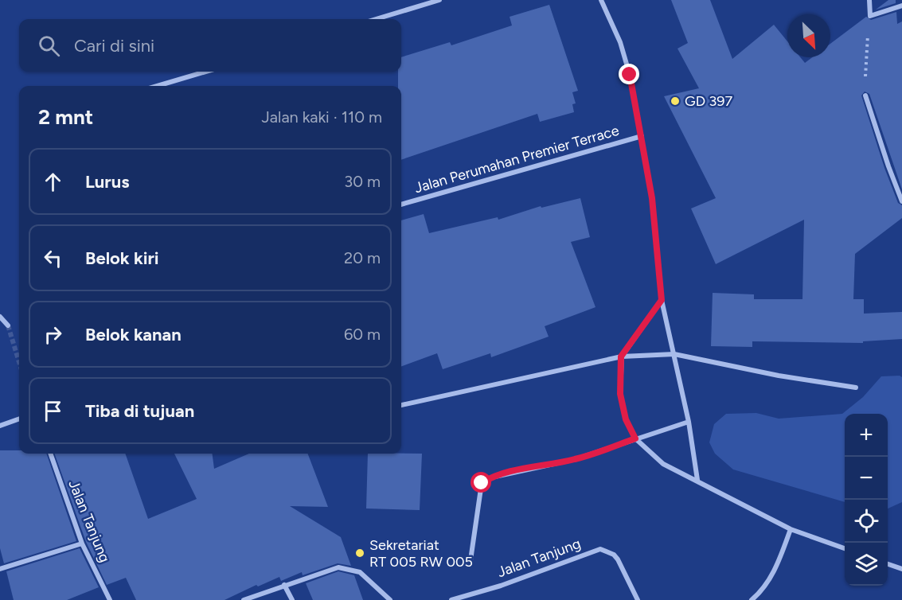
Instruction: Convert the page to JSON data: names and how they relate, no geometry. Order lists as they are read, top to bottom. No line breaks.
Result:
{"streets":{"street":["Jalan Perumahan Premier Terrace","Jalan Tanjung"]},"places":["GD 397","Sekretariat RT 005 RW 005"],"north":"bottom right","page":{"search":"Cari di sini","heading":["2 mnt","Jalan kaki · 110 m"],"list":[["Lurus","30 m"],["Belok kiri","20 m"],["Belok kanan","60 m"],"Tiba di tujuan"],"map_buttons":["+","−"]}}
